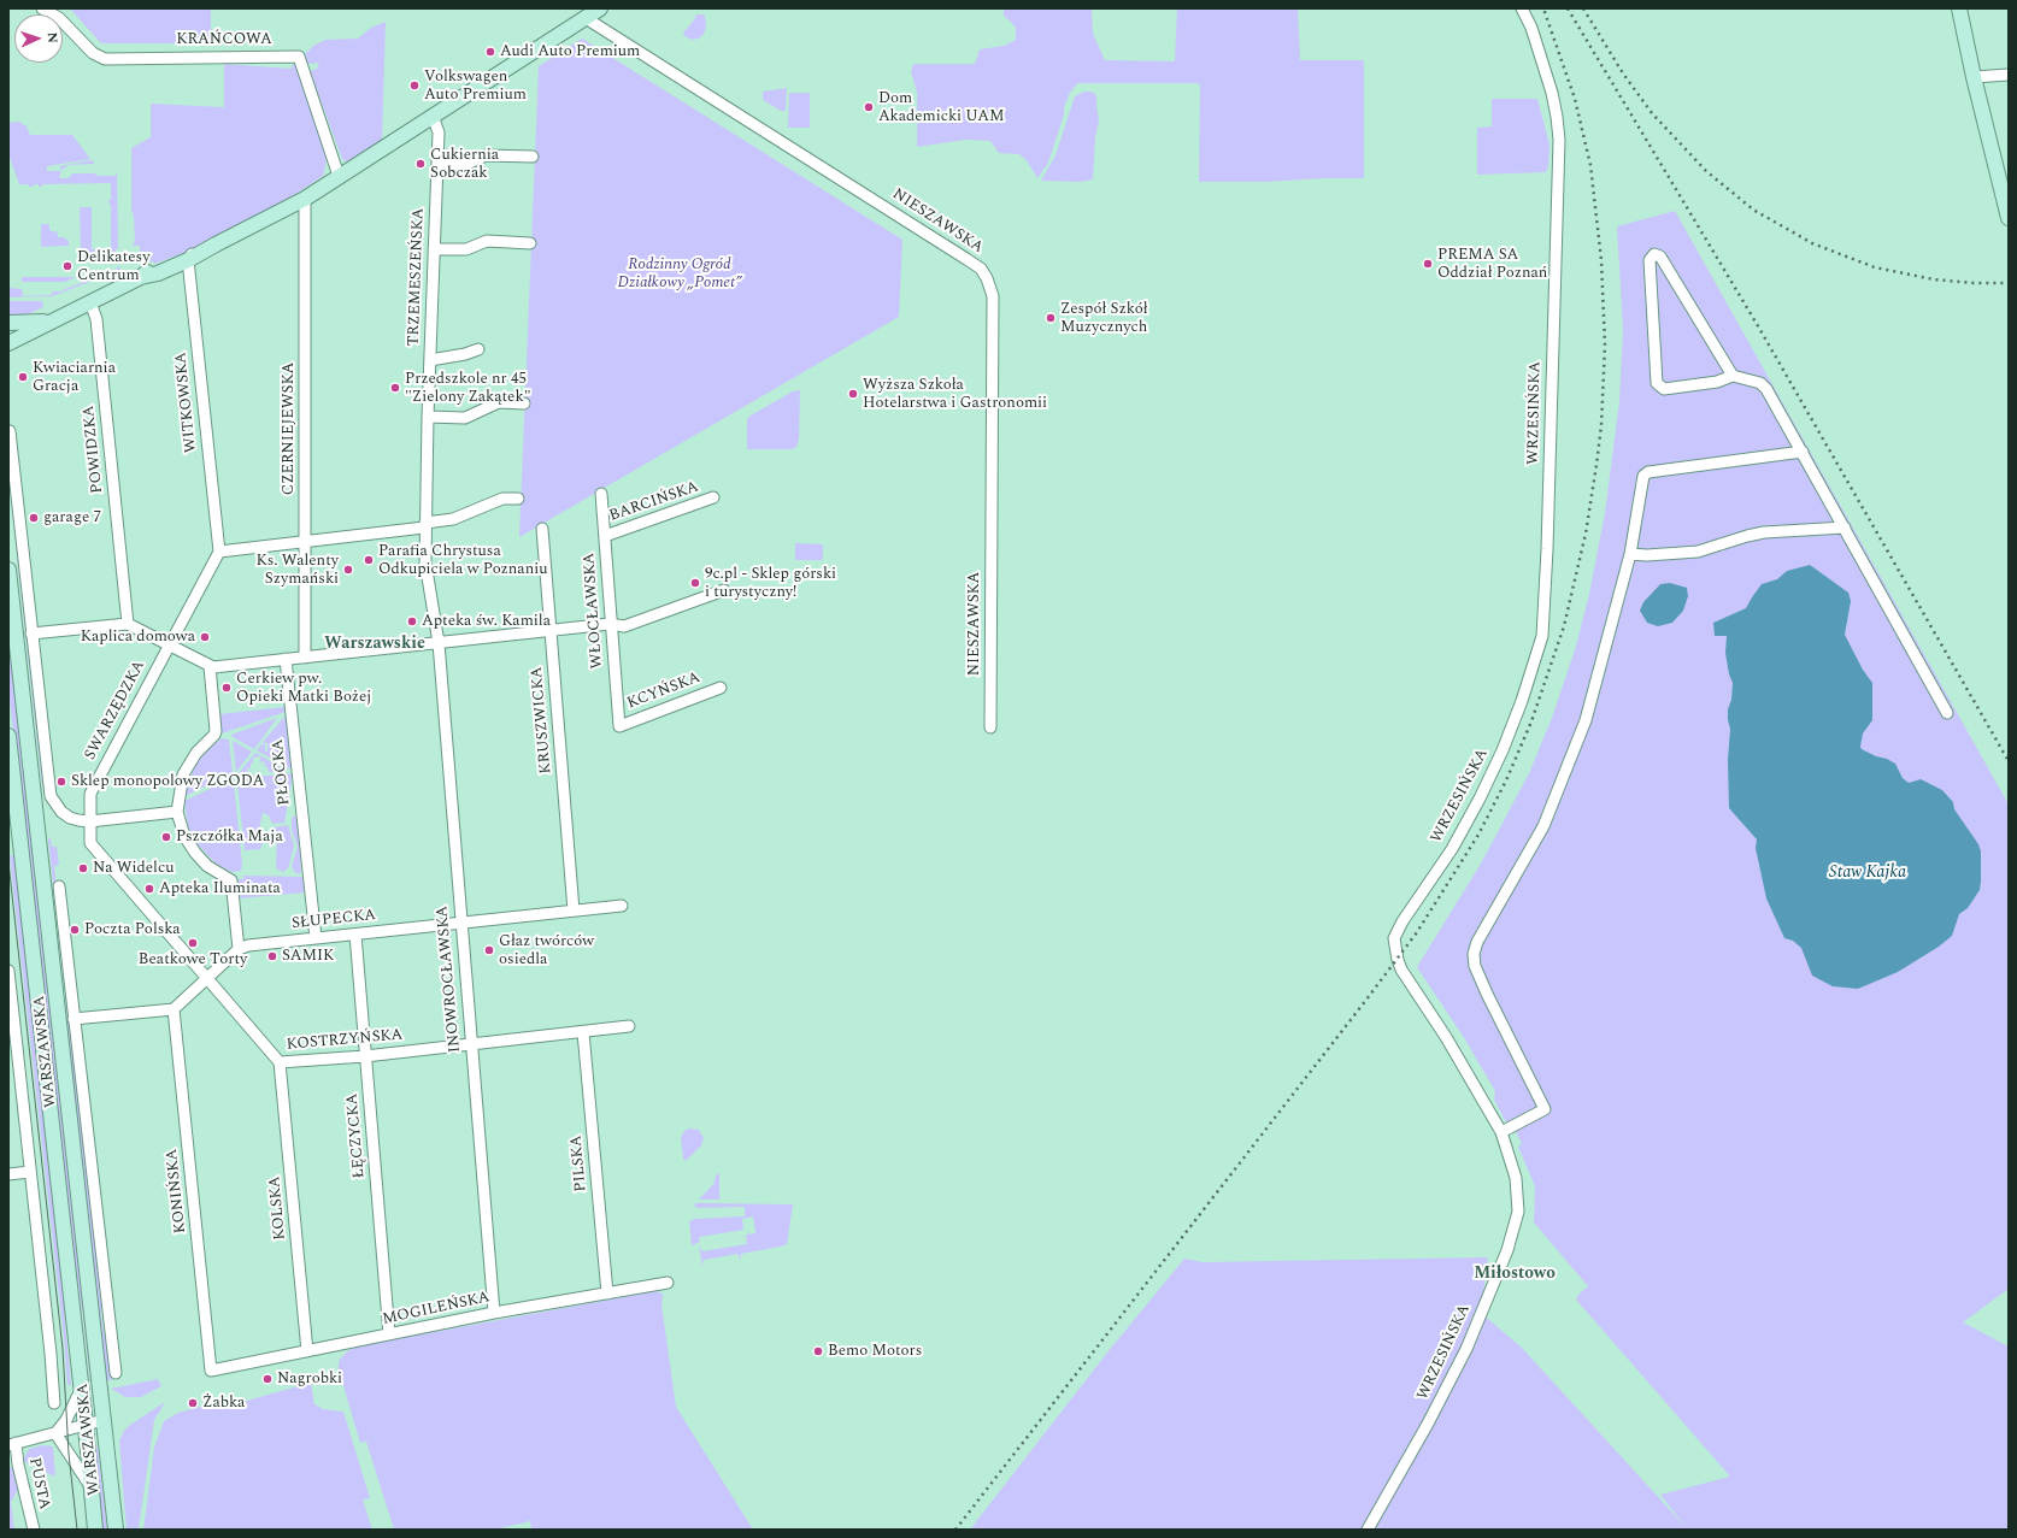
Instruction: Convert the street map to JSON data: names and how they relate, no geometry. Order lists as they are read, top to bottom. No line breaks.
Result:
{"streets":{"main road":["WARSZAWSKA"],"street":["KRAŃCOWA","NIESZAWSKA","TRZEMESZEŃSKA","WITKOWSKA","WRZESIŃSKA","CZERNIEJEWSKA","POWIDZKA","BARCIŃSKA","WŁOCŁAWSKA","KCYŃSKA","SWARZĘDZKA","KRUSZWICKA","PŁOCKA","SŁUPECKA","INOWROCŁAWSKA","KOSTRZYŃSKA","ŁĘCZYCKA","PILSKA","KONIŃSKA","KOLSKA","MOGILEŃSKA","PUSTA"]},"crossings":[["TRZEMESZEŃSKA","INOWROCŁAWSKA"],["WITKOWSKA","SWARZĘDZKA"],["BARCIŃSKA","WŁOCŁAWSKA"],["WŁOCŁAWSKA","KCYŃSKA"],["SWARZĘDZKA","KOSTRZYŃSKA"],["KRUSZWICKA","SŁUPECKA"],["PŁOCKA","SŁUPECKA"],["SŁUPECKA","INOWROCŁAWSKA"],["SŁUPECKA","ŁĘCZYCKA"],["INOWROCŁAWSKA","KOSTRZYŃSKA"],["INOWROCŁAWSKA","MOGILEŃSKA"],["KOSTRZYŃSKA","ŁĘCZYCKA"],["KOSTRZYŃSKA","PILSKA"],["KOSTRZYŃSKA","KOLSKA"],["ŁĘCZYCKA","MOGILEŃSKA"],["PILSKA","MOGILEŃSKA"],["KONIŃSKA","MOGILEŃSKA"],["KOLSKA","MOGILEŃSKA"]],"districts":["Warszawskie","Miłostowo"],"water":["Staw Kajka"],"parks":["Rodzinny Ogród Działkowy „Pomet”"],"places":["Audi Auto Premium","Volkswagen Auto Premium","Dom Akademicki UAM","Cukiernia Sobczak","PREMA SA Oddział Poznań","Delikatesy Centrum","Zespół Szkół Muzycznych","Kwiaciarnia Gracja","Przedszkole nr 45 \"Zielony Zakątek\"","Wyższa Szkoła Hotelarstwa i Gastronomii","garage 7","Parafia Chrystusa Odkupiciela w Poznaniu","Ks. Walenty Szymański","9c.pl - Sklep górski i turystyczny!","Apteka św. Kamila","Kaplica domowa","Cerkiew pw. Opieki Matki Bożej","Sklep monopolowy ZGODA","Pszczółka Maja","Na Widelcu","Apteka Iluminata","Poczta Polska","Beatkowe Torty","Głaz twórców osiedla","SAMIK","Bemo Motors","Nagrobki","Żabka"],"north":"right"}
